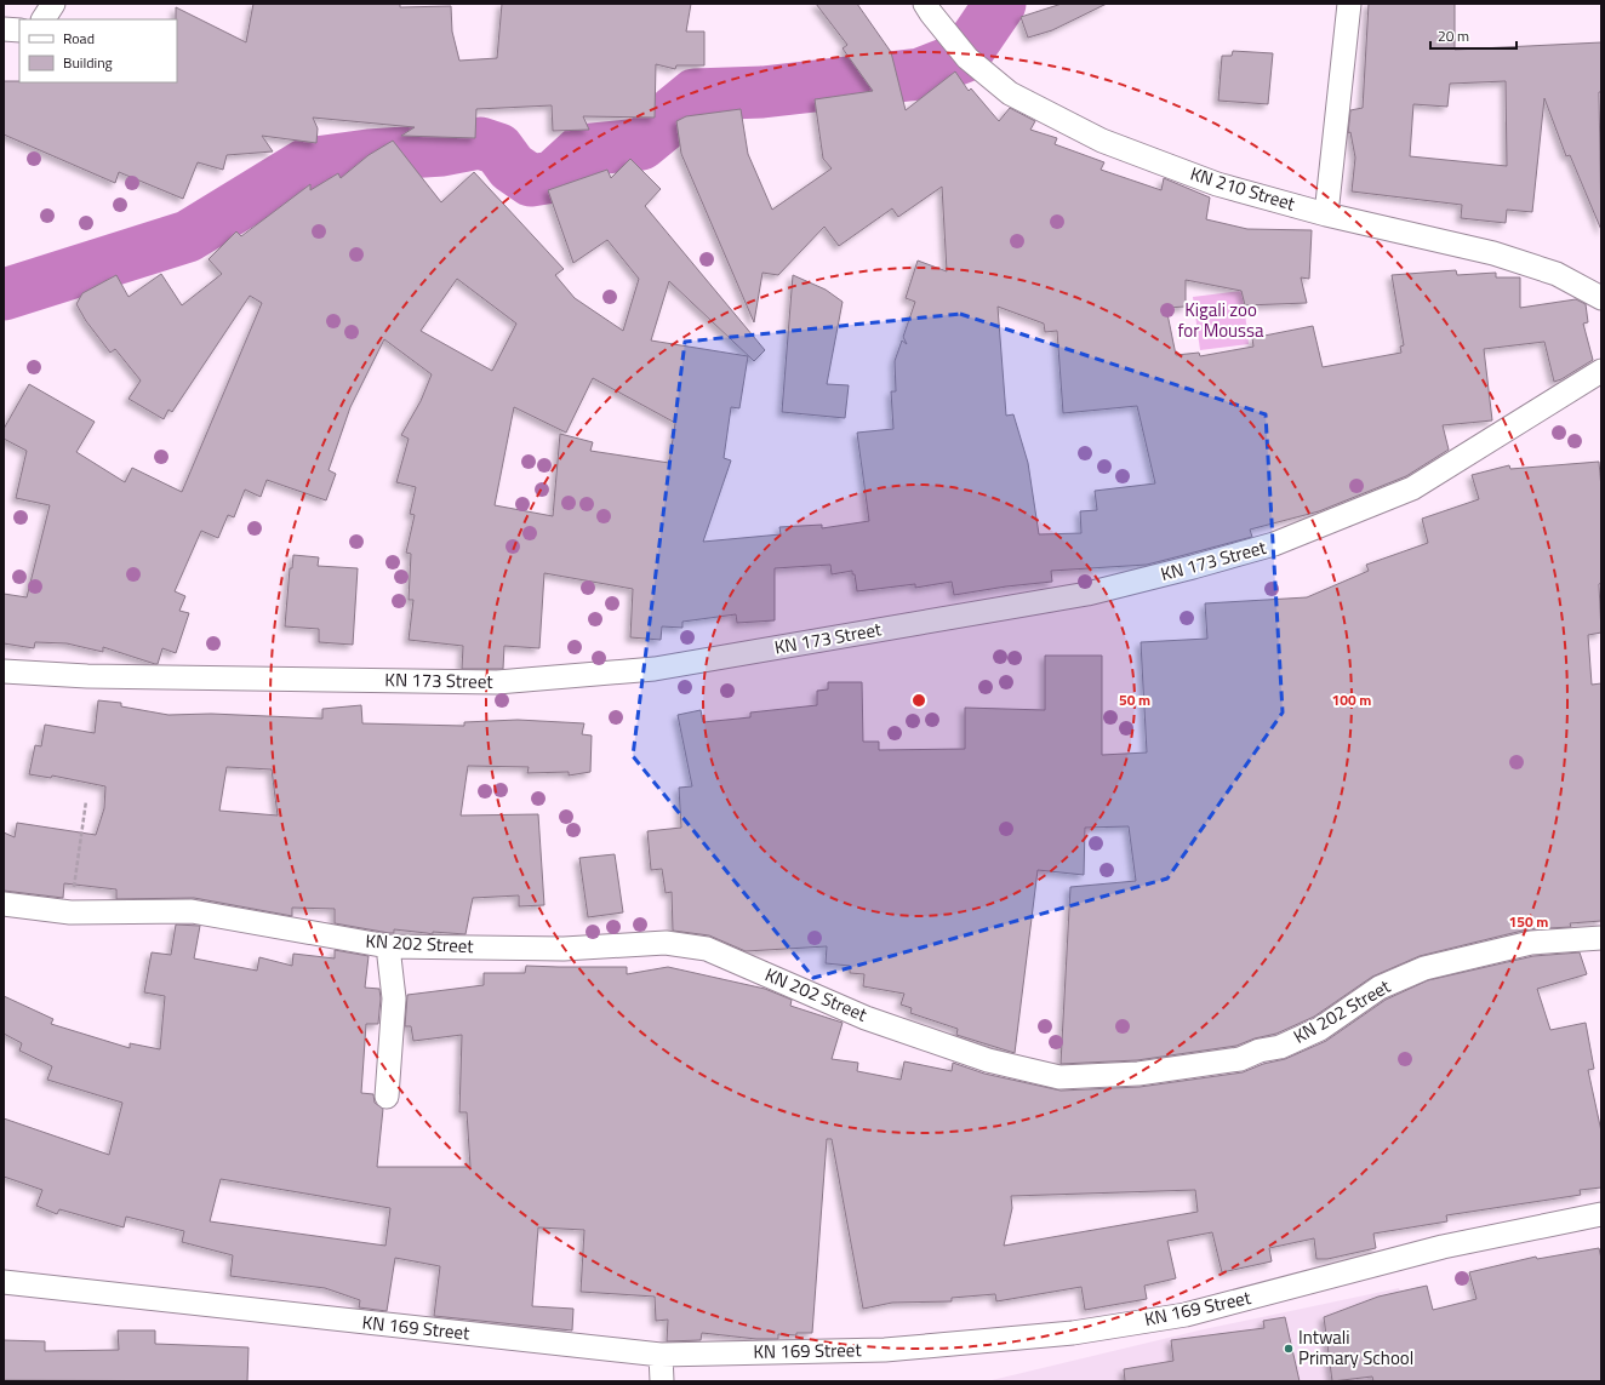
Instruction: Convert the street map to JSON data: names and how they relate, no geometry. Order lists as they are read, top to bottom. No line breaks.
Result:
{"streets":{"street":["KN 210 Street","KN 173 Street","KN 202 Street","KN 169 Street"]},"parks":["Kigali zoo for Moussa"],"places":["Intwali Primary School"],"legend":["Road","Building"],"scale_bar":"20 m","rings":["50 m","100 m","150 m"]}
